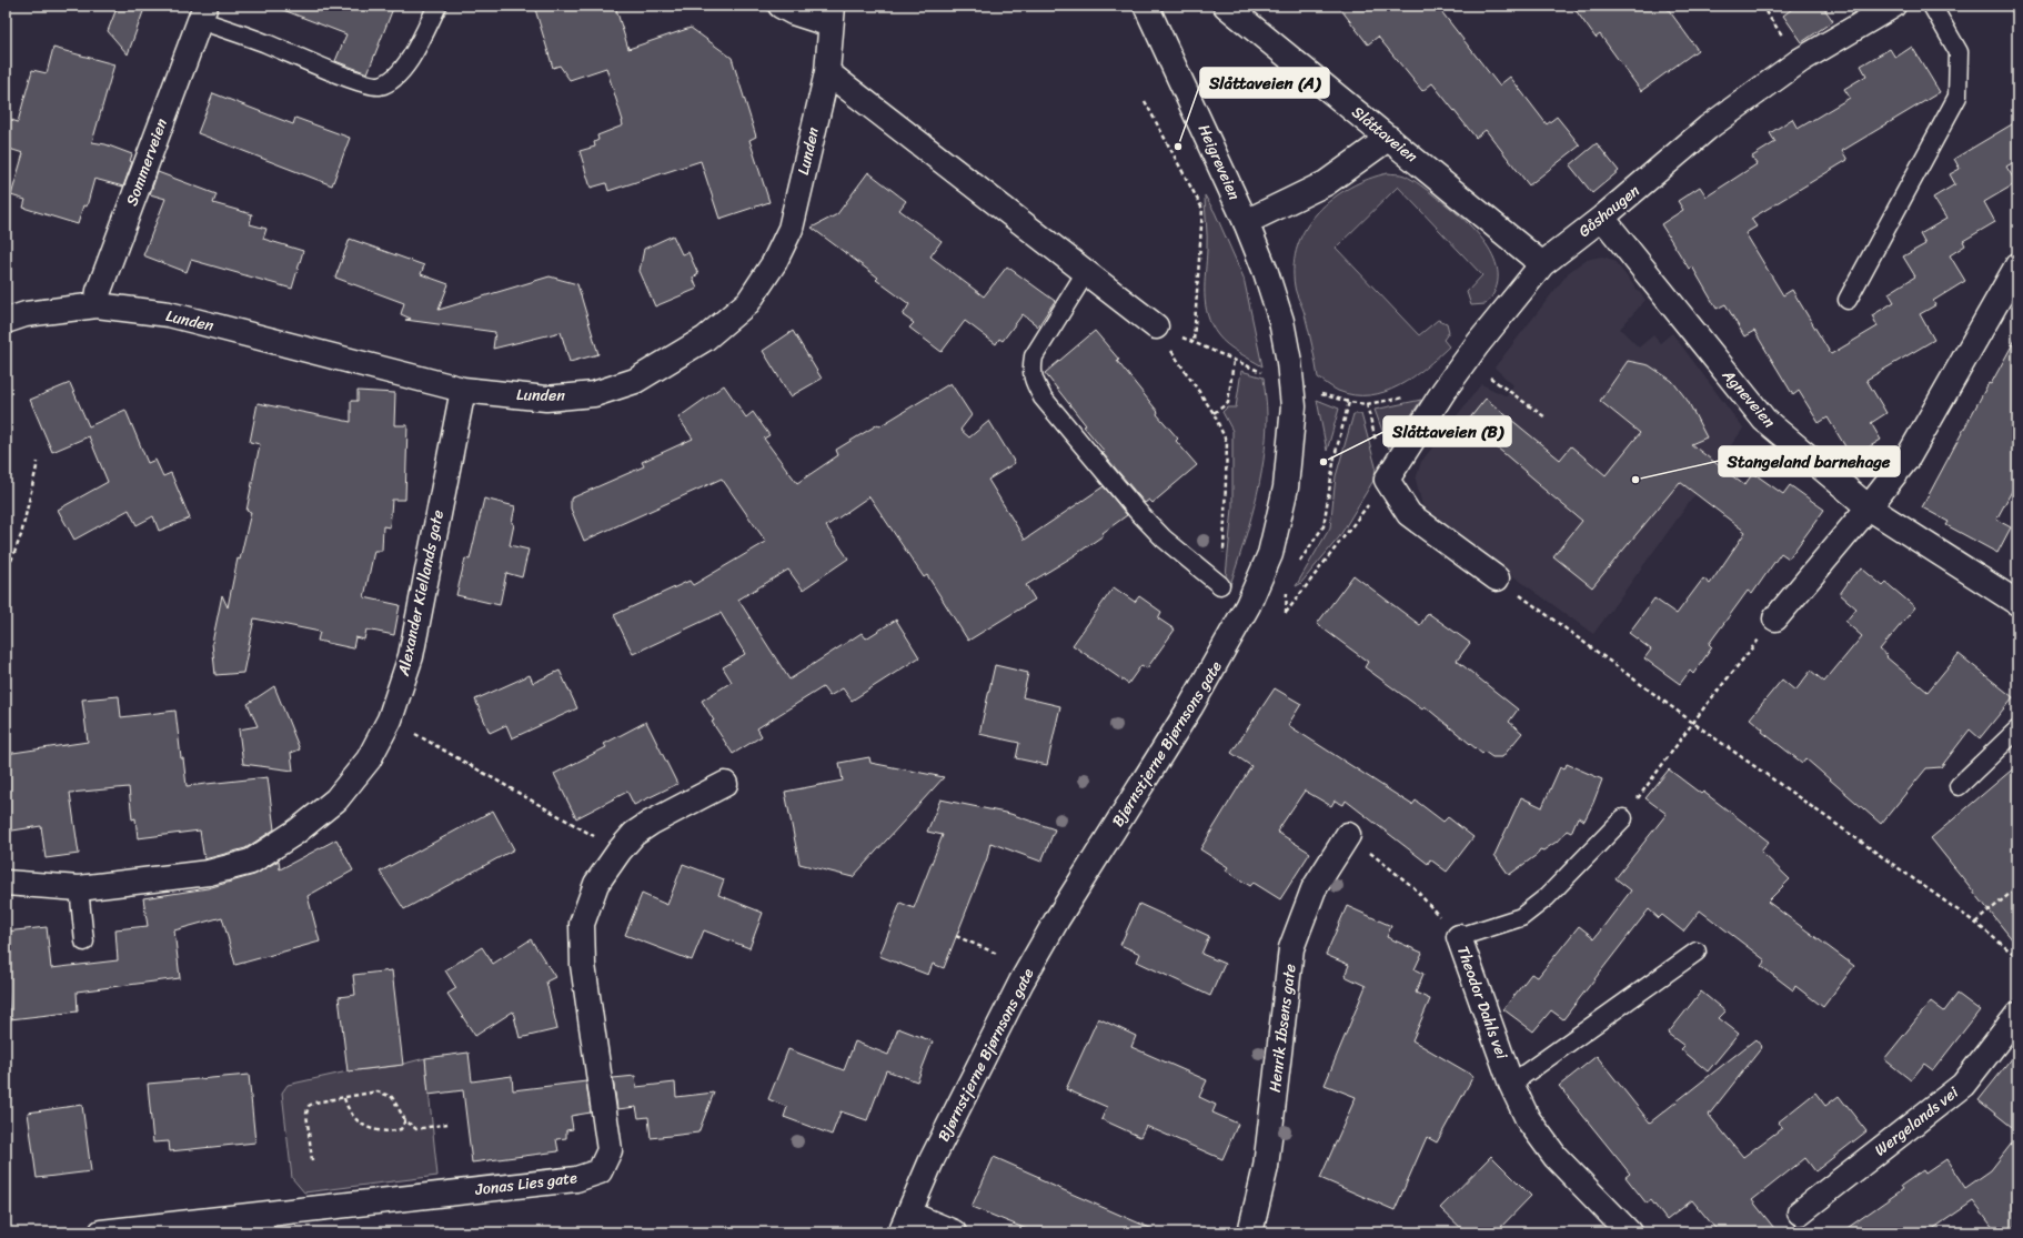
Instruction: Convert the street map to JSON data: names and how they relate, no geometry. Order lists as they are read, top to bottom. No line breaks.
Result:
{"streets":{"street":["Slåttaveien","Lunden","Sommerveien","Heigreveien","Gåshaugen","Agneveien","Alexander Kiellands gate","Bjørnstjerne Bjørnsons gate","Theodor Dahls vei","Henrik Ibsens gate","Wergelands vei","Jonas Lies gate"]},"crossings":[["Slåttaveien","Gåshaugen"],["Lunden","Sommerveien"],["Lunden","Alexander Kiellands gate"],["Heigreveien","Bjørnstjerne Bjørnsons gate"],["Gåshaugen","Agneveien"]],"places":["Slåttaveien (A)","Slåttaveien (B)","Stangeland barnehage"]}
